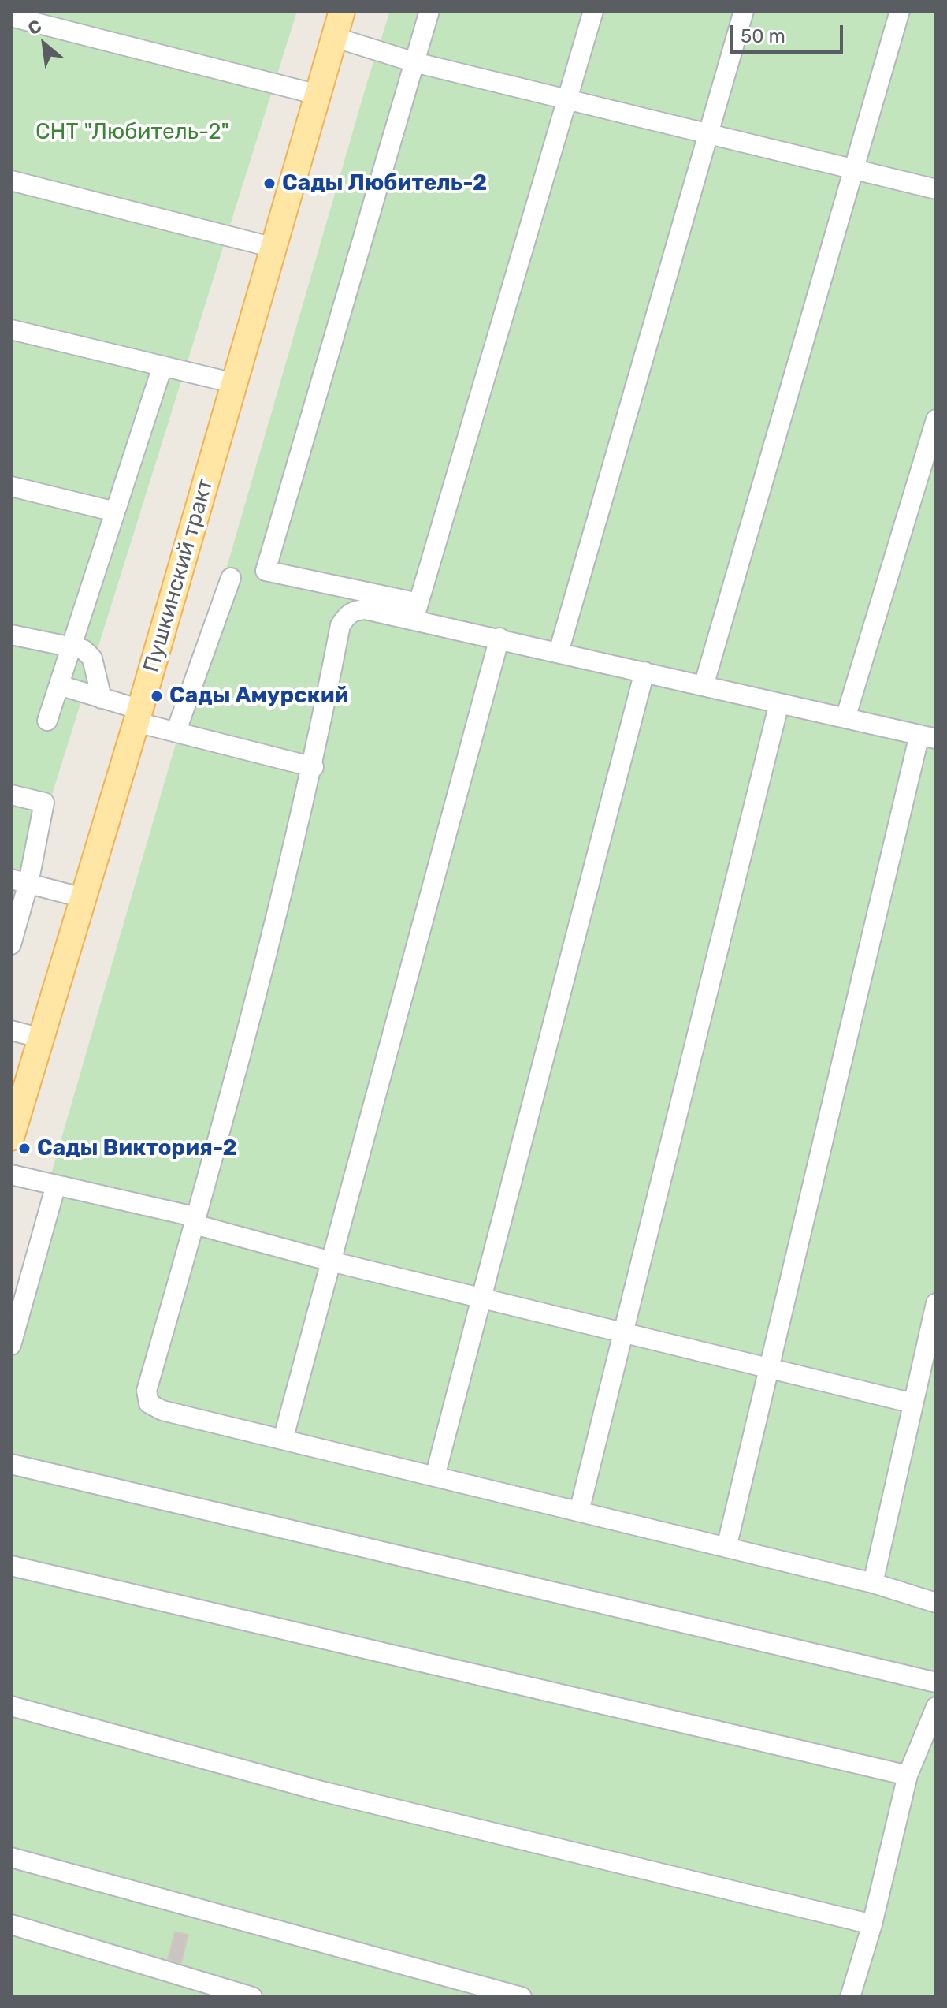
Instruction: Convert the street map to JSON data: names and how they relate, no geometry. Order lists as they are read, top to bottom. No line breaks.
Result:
{"streets":{"main road":["Пушкинский тракт"]},"parks":["СНТ \"Любитель-2\""],"places":["Сады Любитель-2","Сады Амурский","Сады Виктория-2"],"scale_bar":"50 m","north":"top left"}
